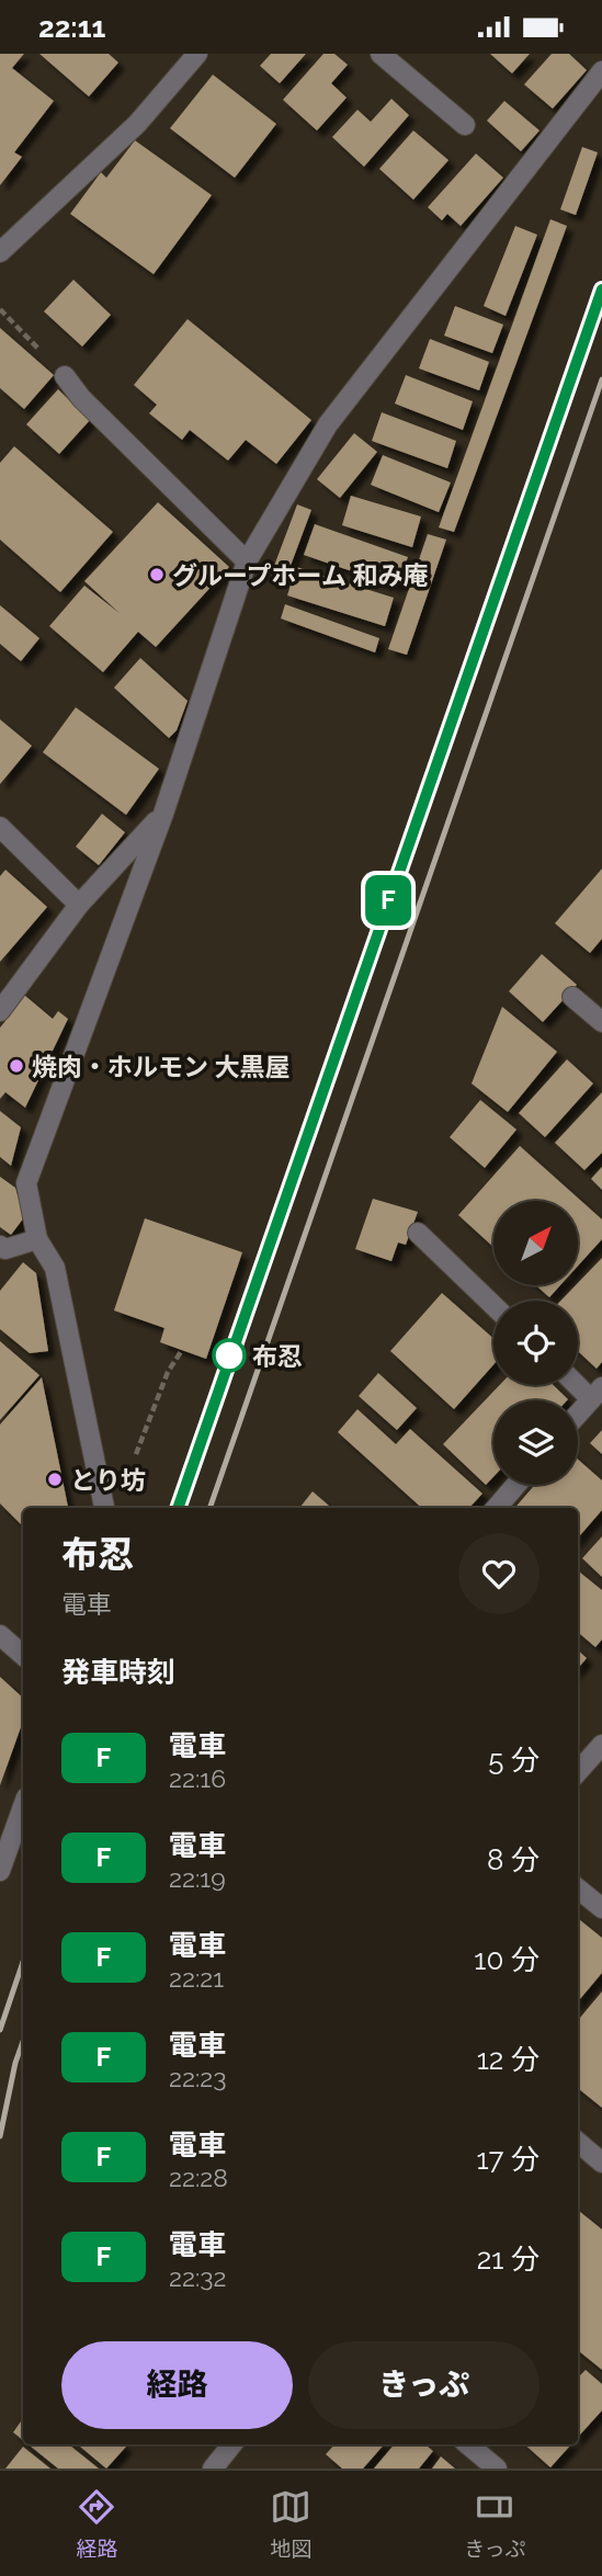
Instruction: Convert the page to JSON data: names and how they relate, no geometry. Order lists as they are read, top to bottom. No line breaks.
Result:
{"places":["グループホーム 和み庵","焼肉・ホルモン 大黒屋","布忍","とり坊"],"north":"top right","page":{"status":"22:11","on_map":"F","heading":[["布忍","電車"],"発車時刻"],"list":[{"mark":"F","name":"電車","note":"22:16","value":"5 分"},{"mark":"F","name":"電車","note":"22:19","value":"8 分"},{"mark":"F","name":"電車","note":"22:21","value":"10 分"},{"mark":"F","name":"電車","note":"22:23","value":"12 分"},{"mark":"F","name":"電車","note":"22:28","value":"17 分"},{"mark":"F","name":"電車","note":"22:32","value":"21 分"}],"buttons":["経路","きっぷ"],"tabs":["経路","地図","きっぷ"]}}
